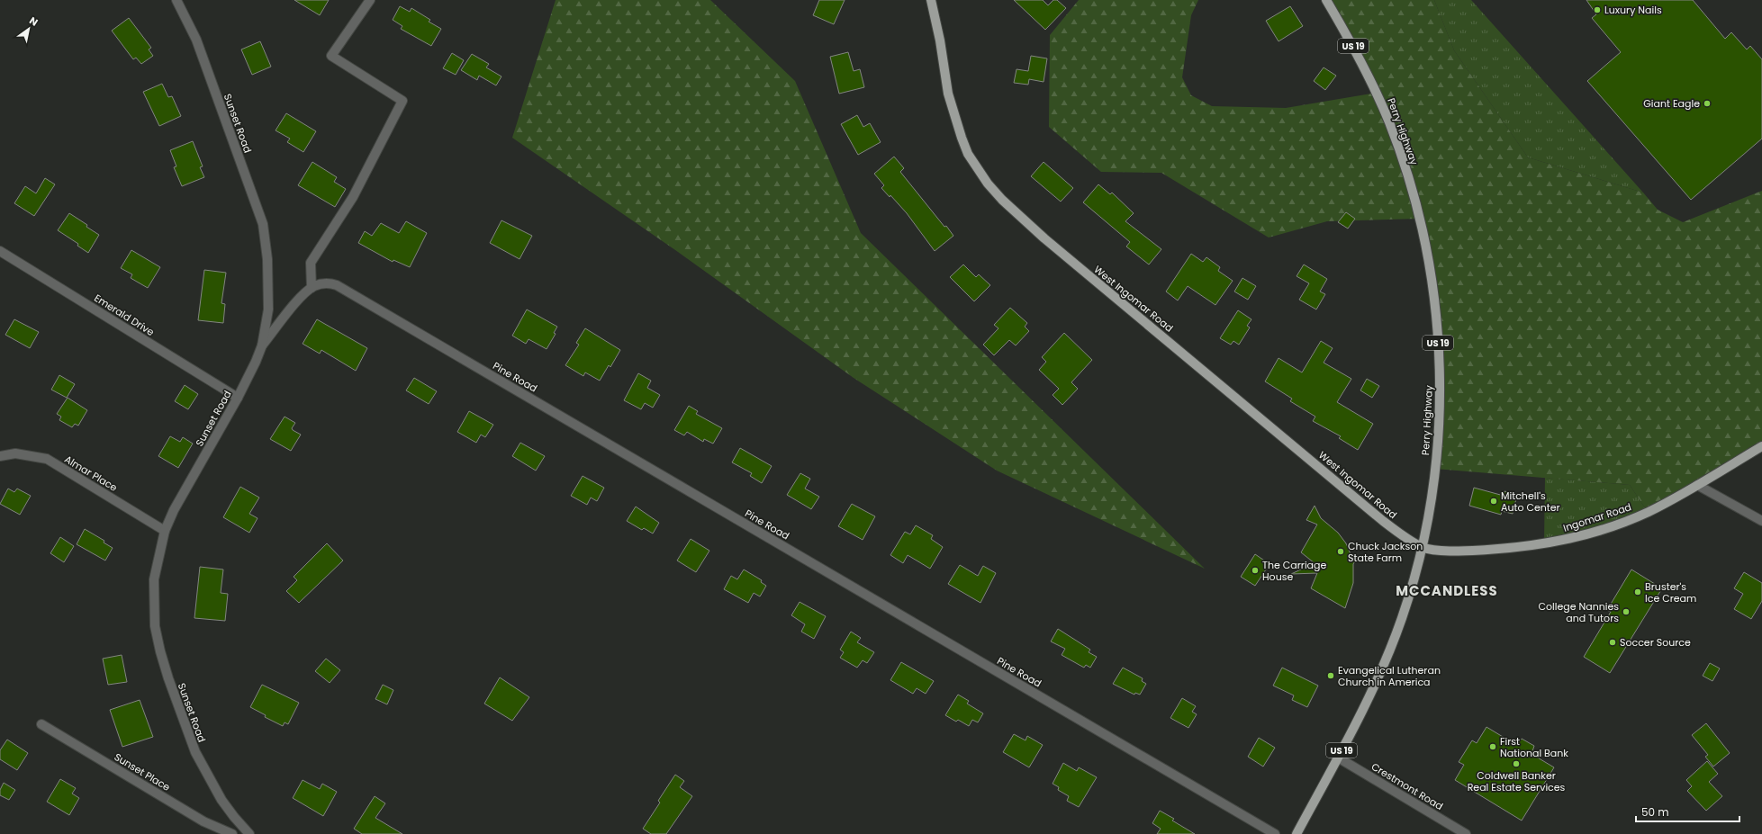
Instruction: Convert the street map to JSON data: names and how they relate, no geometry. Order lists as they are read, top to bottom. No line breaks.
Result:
{"streets":{"main road":["US 19","Perry Highway","West Ingomar Road","Ingomar Road"],"street":["Sunset Road","Emerald Drive","Pine Road","Almar Place","Sunset Place","Crestmont Road"]},"crossings":[["Sunset Road","Emerald Drive"],["Sunset Road","Pine Road"],["Sunset Road","Almar Place"],["Perry Highway","West Ingomar Road"],["Perry Highway","Ingomar Road"],["Perry Highway","Crestmont Road"],["West Ingomar Road","Ingomar Road"]],"districts":["MCCANDLESS"],"places":["Luxury Nails","Giant Eagle","Mitchell's Auto Center","Chuck Jackson State Farm","The Carriage House","Bruster's Ice Cream","College Nannies and Tutors","Soccer Source","Evangelical Lutheran Church in America","First National Bank","Coldwell Banker Real Estate Services"],"scale_bar":"50 m","north":"top right"}
